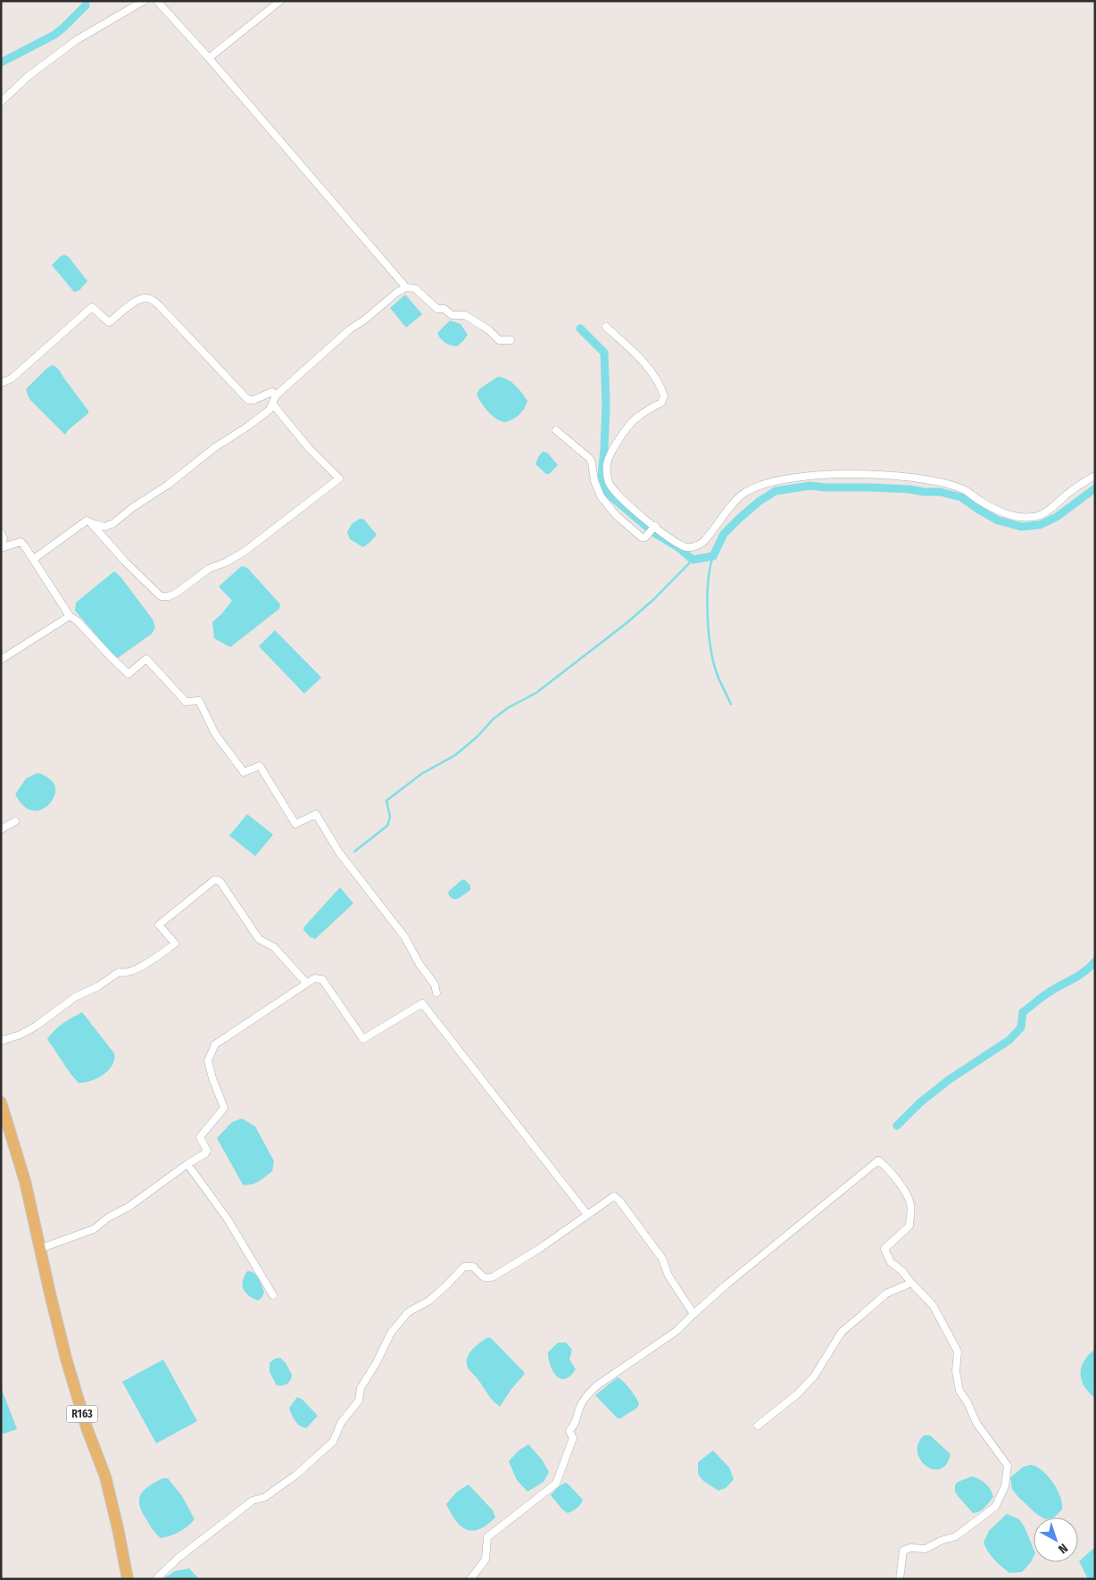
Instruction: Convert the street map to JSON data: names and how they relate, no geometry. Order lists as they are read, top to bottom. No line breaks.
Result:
{"streets":{"main road":["R163"]},"north":"bottom right"}
